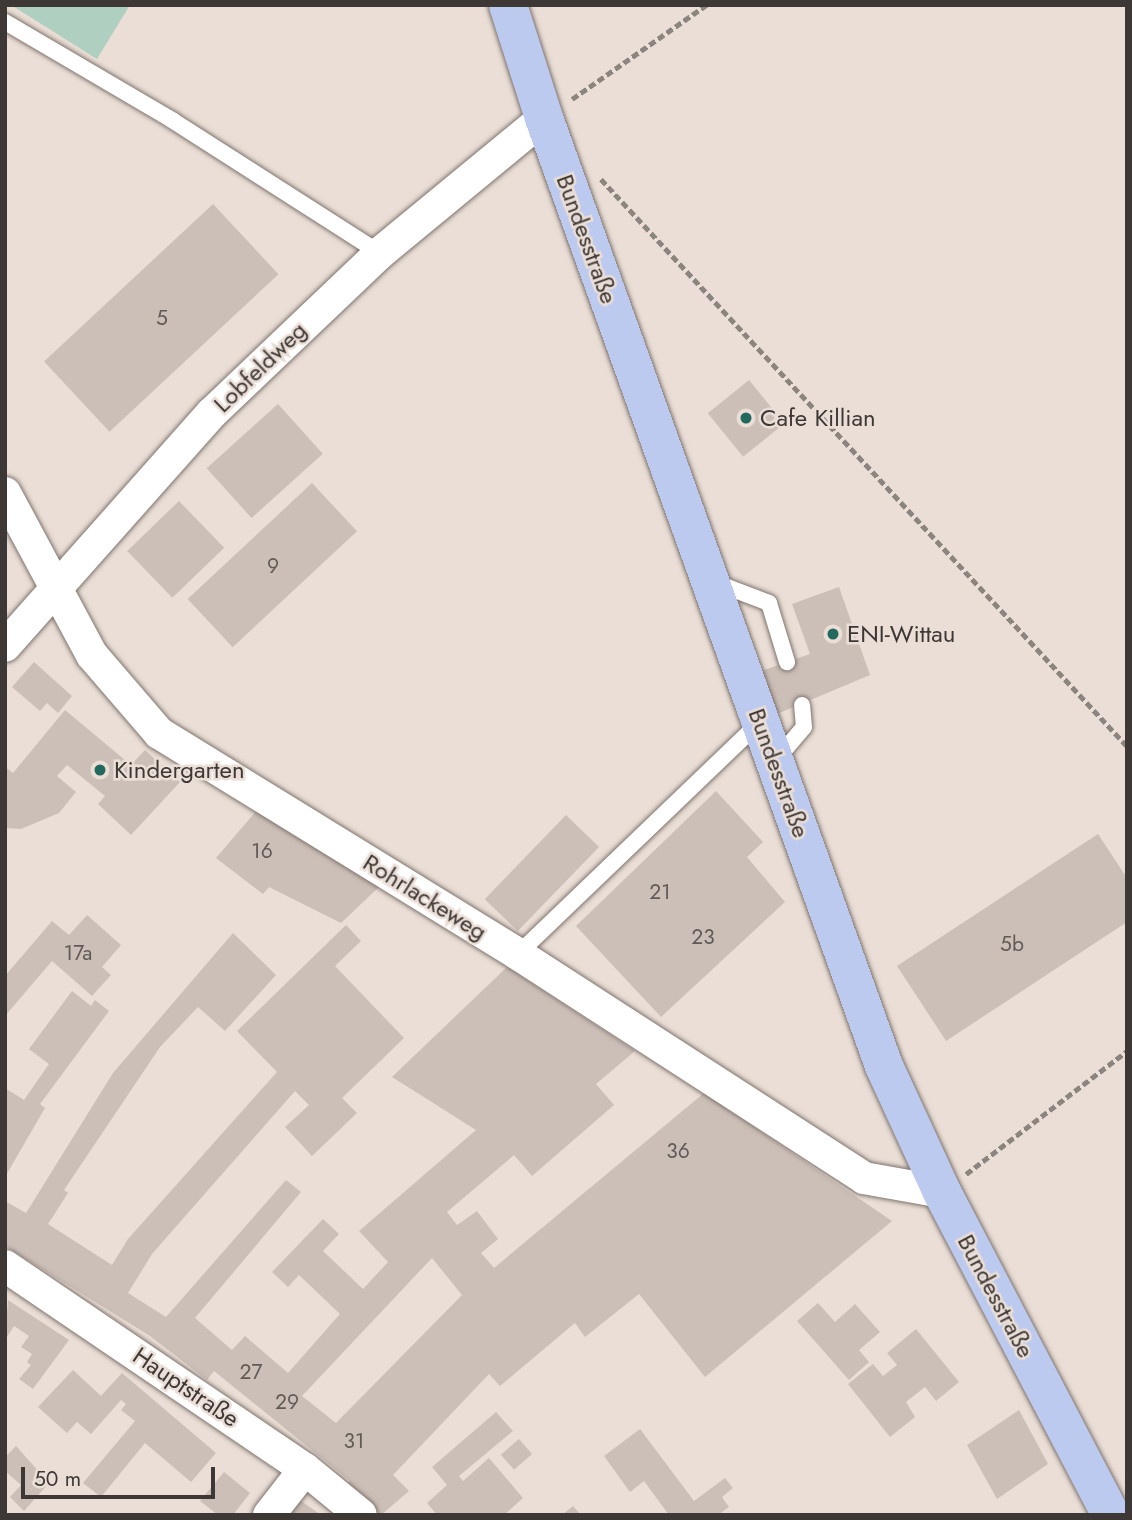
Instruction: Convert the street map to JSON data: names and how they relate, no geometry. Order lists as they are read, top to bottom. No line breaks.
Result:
{"streets":{"main road":["Bundesstraße"],"street":["Lobfeldweg","Rohrlackeweg","Hauptstraße"]},"crossings":[["Bundesstraße","Lobfeldweg"],["Bundesstraße","Rohrlackeweg"],["Lobfeldweg","Rohrlackeweg"]],"places":["Cafe Killian","ENI-Wittau","Kindergarten"],"house_numbers":["5","9","16","21","23","5b","17a","36","27","29","31"],"scale_bar":"50 m"}
